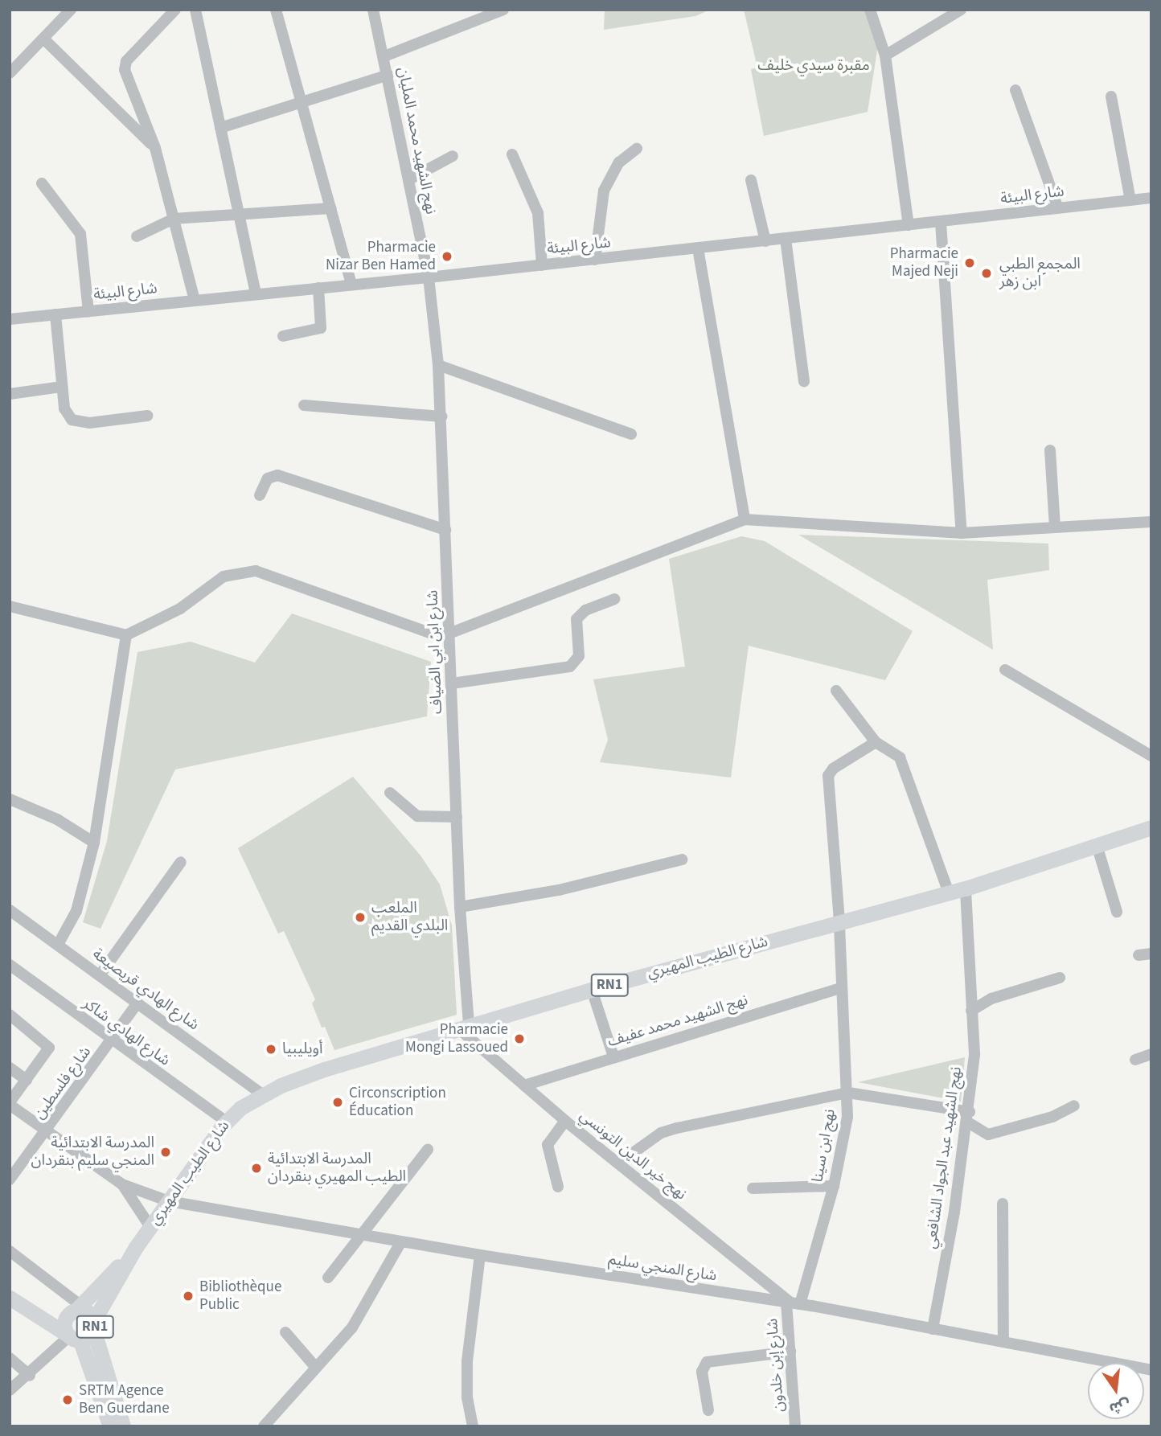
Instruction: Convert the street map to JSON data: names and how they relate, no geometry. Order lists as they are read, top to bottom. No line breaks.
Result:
{"streets":{"main road":["شارع الطيب المهيري","RN1"],"street":["نهج الشهيد محمد المليان","شارع البيئة","شارع ابن ابي الضياف","شارع الهادي قريصيعة","نهج الشهيد محمد عفيف","شارع الهادي شاكر","شارع فلسطين","نهج ابن سينا","نهج خير الدين التونسي","نهج الشهيد عبد الجواد الشافعي","شارع المنجي سليم","شارع إبن خلدون"]},"crossings":[["نهج الشهيد محمد المليان","شارع البيئة"],["نهج الشهيد محمد المليان","شارع ابن ابي الضياف"],["شارع البيئة","شارع ابن ابي الضياف"],["شارع ابن ابي الضياف","شارع الطيب المهيري"],["شارع ابن ابي الضياف","نهج خير الدين التونسي"],["شارع الطيب المهيري","RN1"],["شارع الطيب المهيري","شارع الهادي قريصيعة"],["شارع الطيب المهيري","شارع الهادي شاكر"],["شارع الطيب المهيري","نهج ابن سينا"],["شارع الطيب المهيري","نهج خير الدين التونسي"],["شارع الطيب المهيري","نهج الشهيد عبد الجواد الشافعي"],["شارع الطيب المهيري","شارع المنجي سليم"],["شارع الهادي قريصيعة","شارع فلسطين"],["نهج الشهيد محمد عفيف","نهج ابن سينا"],["نهج الشهيد محمد عفيف","نهج خير الدين التونسي"],["شارع الهادي شاكر","شارع فلسطين"],["نهج ابن سينا","نهج خير الدين التونسي"],["نهج ابن سينا","شارع المنجي سليم"],["نهج ابن سينا","شارع إبن خلدون"],["نهج خير الدين التونسي","شارع المنجي سليم"],["نهج خير الدين التونسي","شارع إبن خلدون"],["نهج الشهيد عبد الجواد الشافعي","شارع المنجي سليم"],["شارع المنجي سليم","شارع إبن خلدون"]],"parks":["مقبرة سيدي خليف"],"places":["Pharmacie Nizar Ben Hamed","Pharmacie Majed Neji","المجمع الطبي ابن زهر","الملعب البلدي القديم","Pharmacie Mongi Lassoued","أويليبيا","Circonscription Éducation","المدرسة الابتدائية المنجي سليم بنقردان","المدرسة الابتدائية الطيب المهيري بنقردان","Bibliothèque Public","SRTM Agence Ben Guerdane"],"north":"bottom"}
